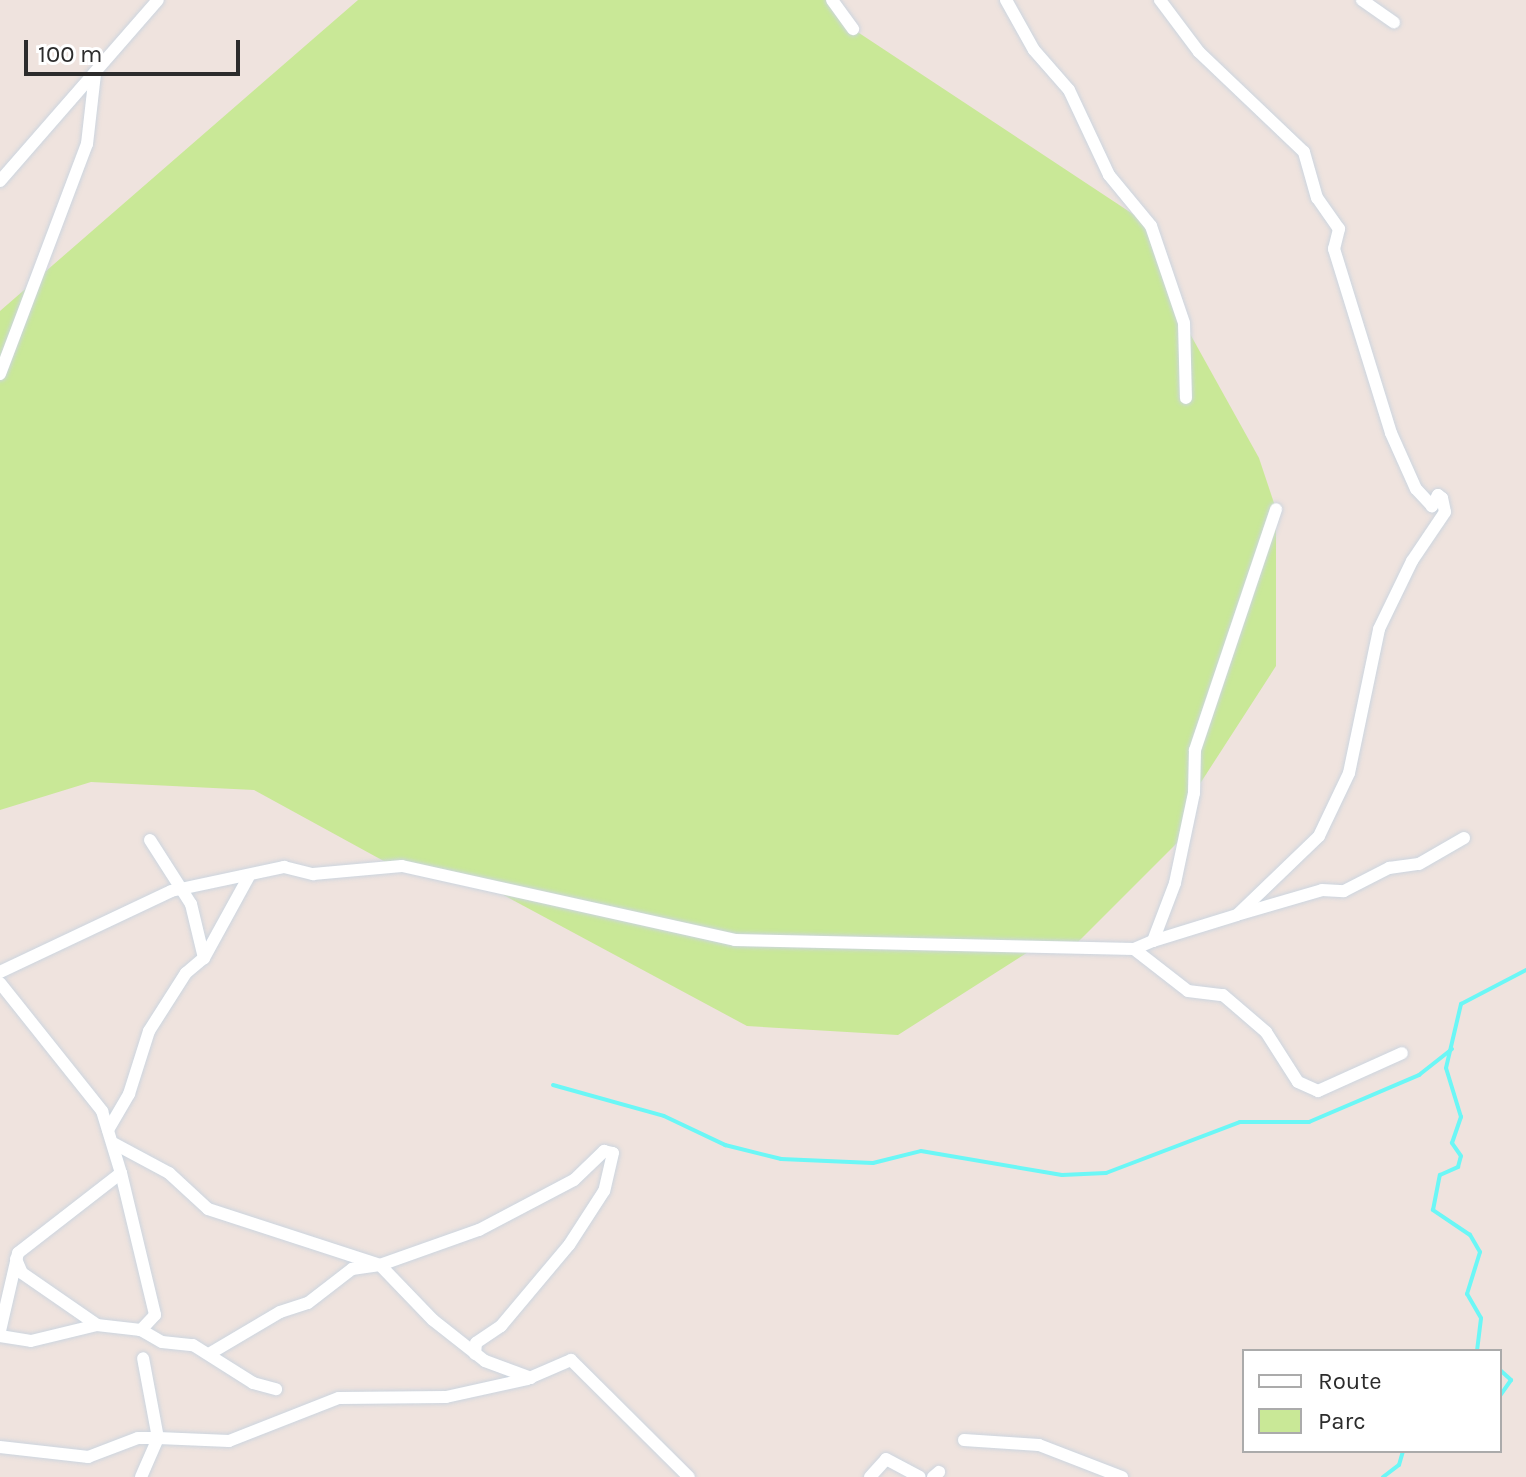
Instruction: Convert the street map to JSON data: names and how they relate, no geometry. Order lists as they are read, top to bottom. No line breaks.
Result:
{"legend":["Route","Parc"],"scale_bar":"100 m"}
